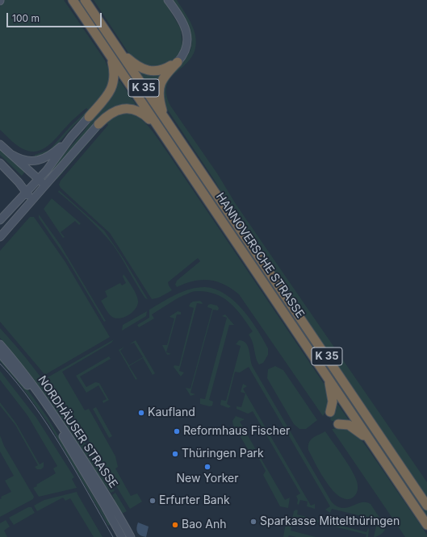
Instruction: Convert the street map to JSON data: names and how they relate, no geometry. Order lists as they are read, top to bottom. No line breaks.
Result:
{"streets":{"highway":["K 35","HANNOVERSCHE STRASSE"],"main road":["NORDHÄUSER STRASSE"]},"places":["Kaufland","Reformhaus Fischer","Thüringen Park","New Yorker","Erfurter Bank","Sparkasse Mittelthüringen","Bao Anh"],"scale_bar":"100 m"}
